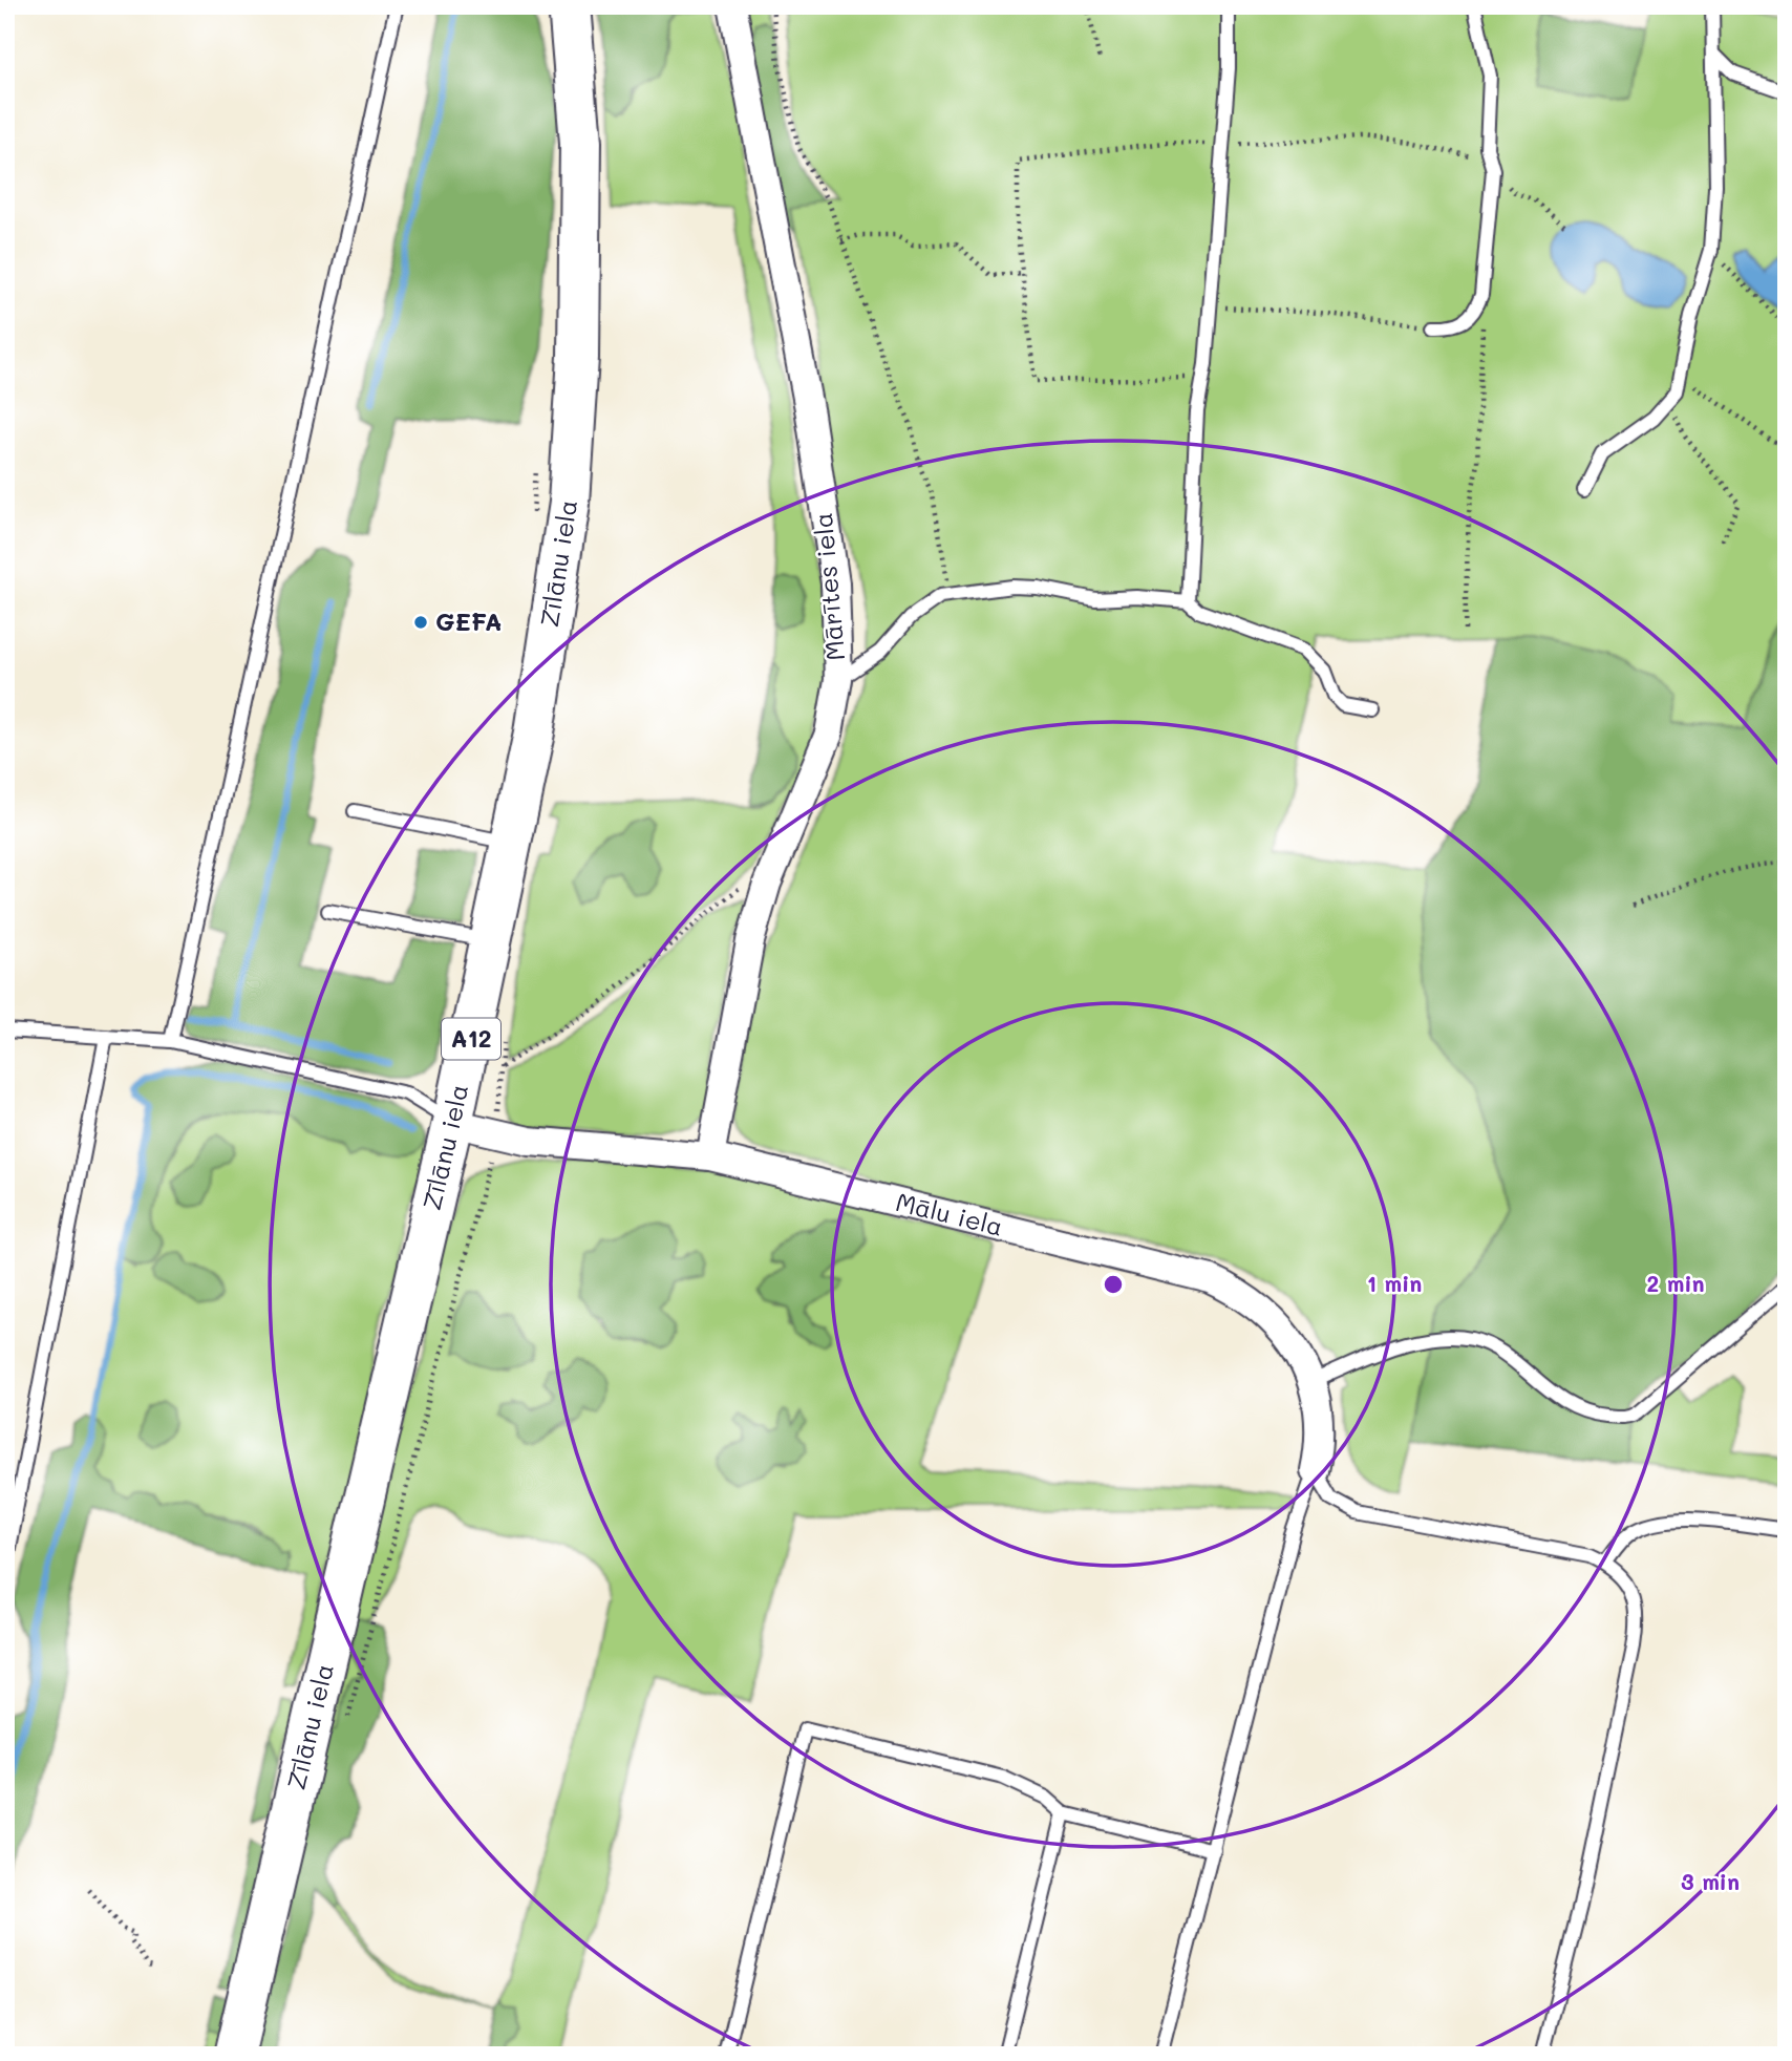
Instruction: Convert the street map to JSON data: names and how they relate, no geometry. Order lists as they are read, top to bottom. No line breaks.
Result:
{"streets":{"highway":["Zīlānu iela","A12"],"street":["Mārītes iela","Mālu iela"]},"crossings":[["Zīlānu iela","Mālu iela"],["Mārītes iela","Mālu iela"]],"places":["GEFA"],"rings":["1 min","2 min","3 min"]}
